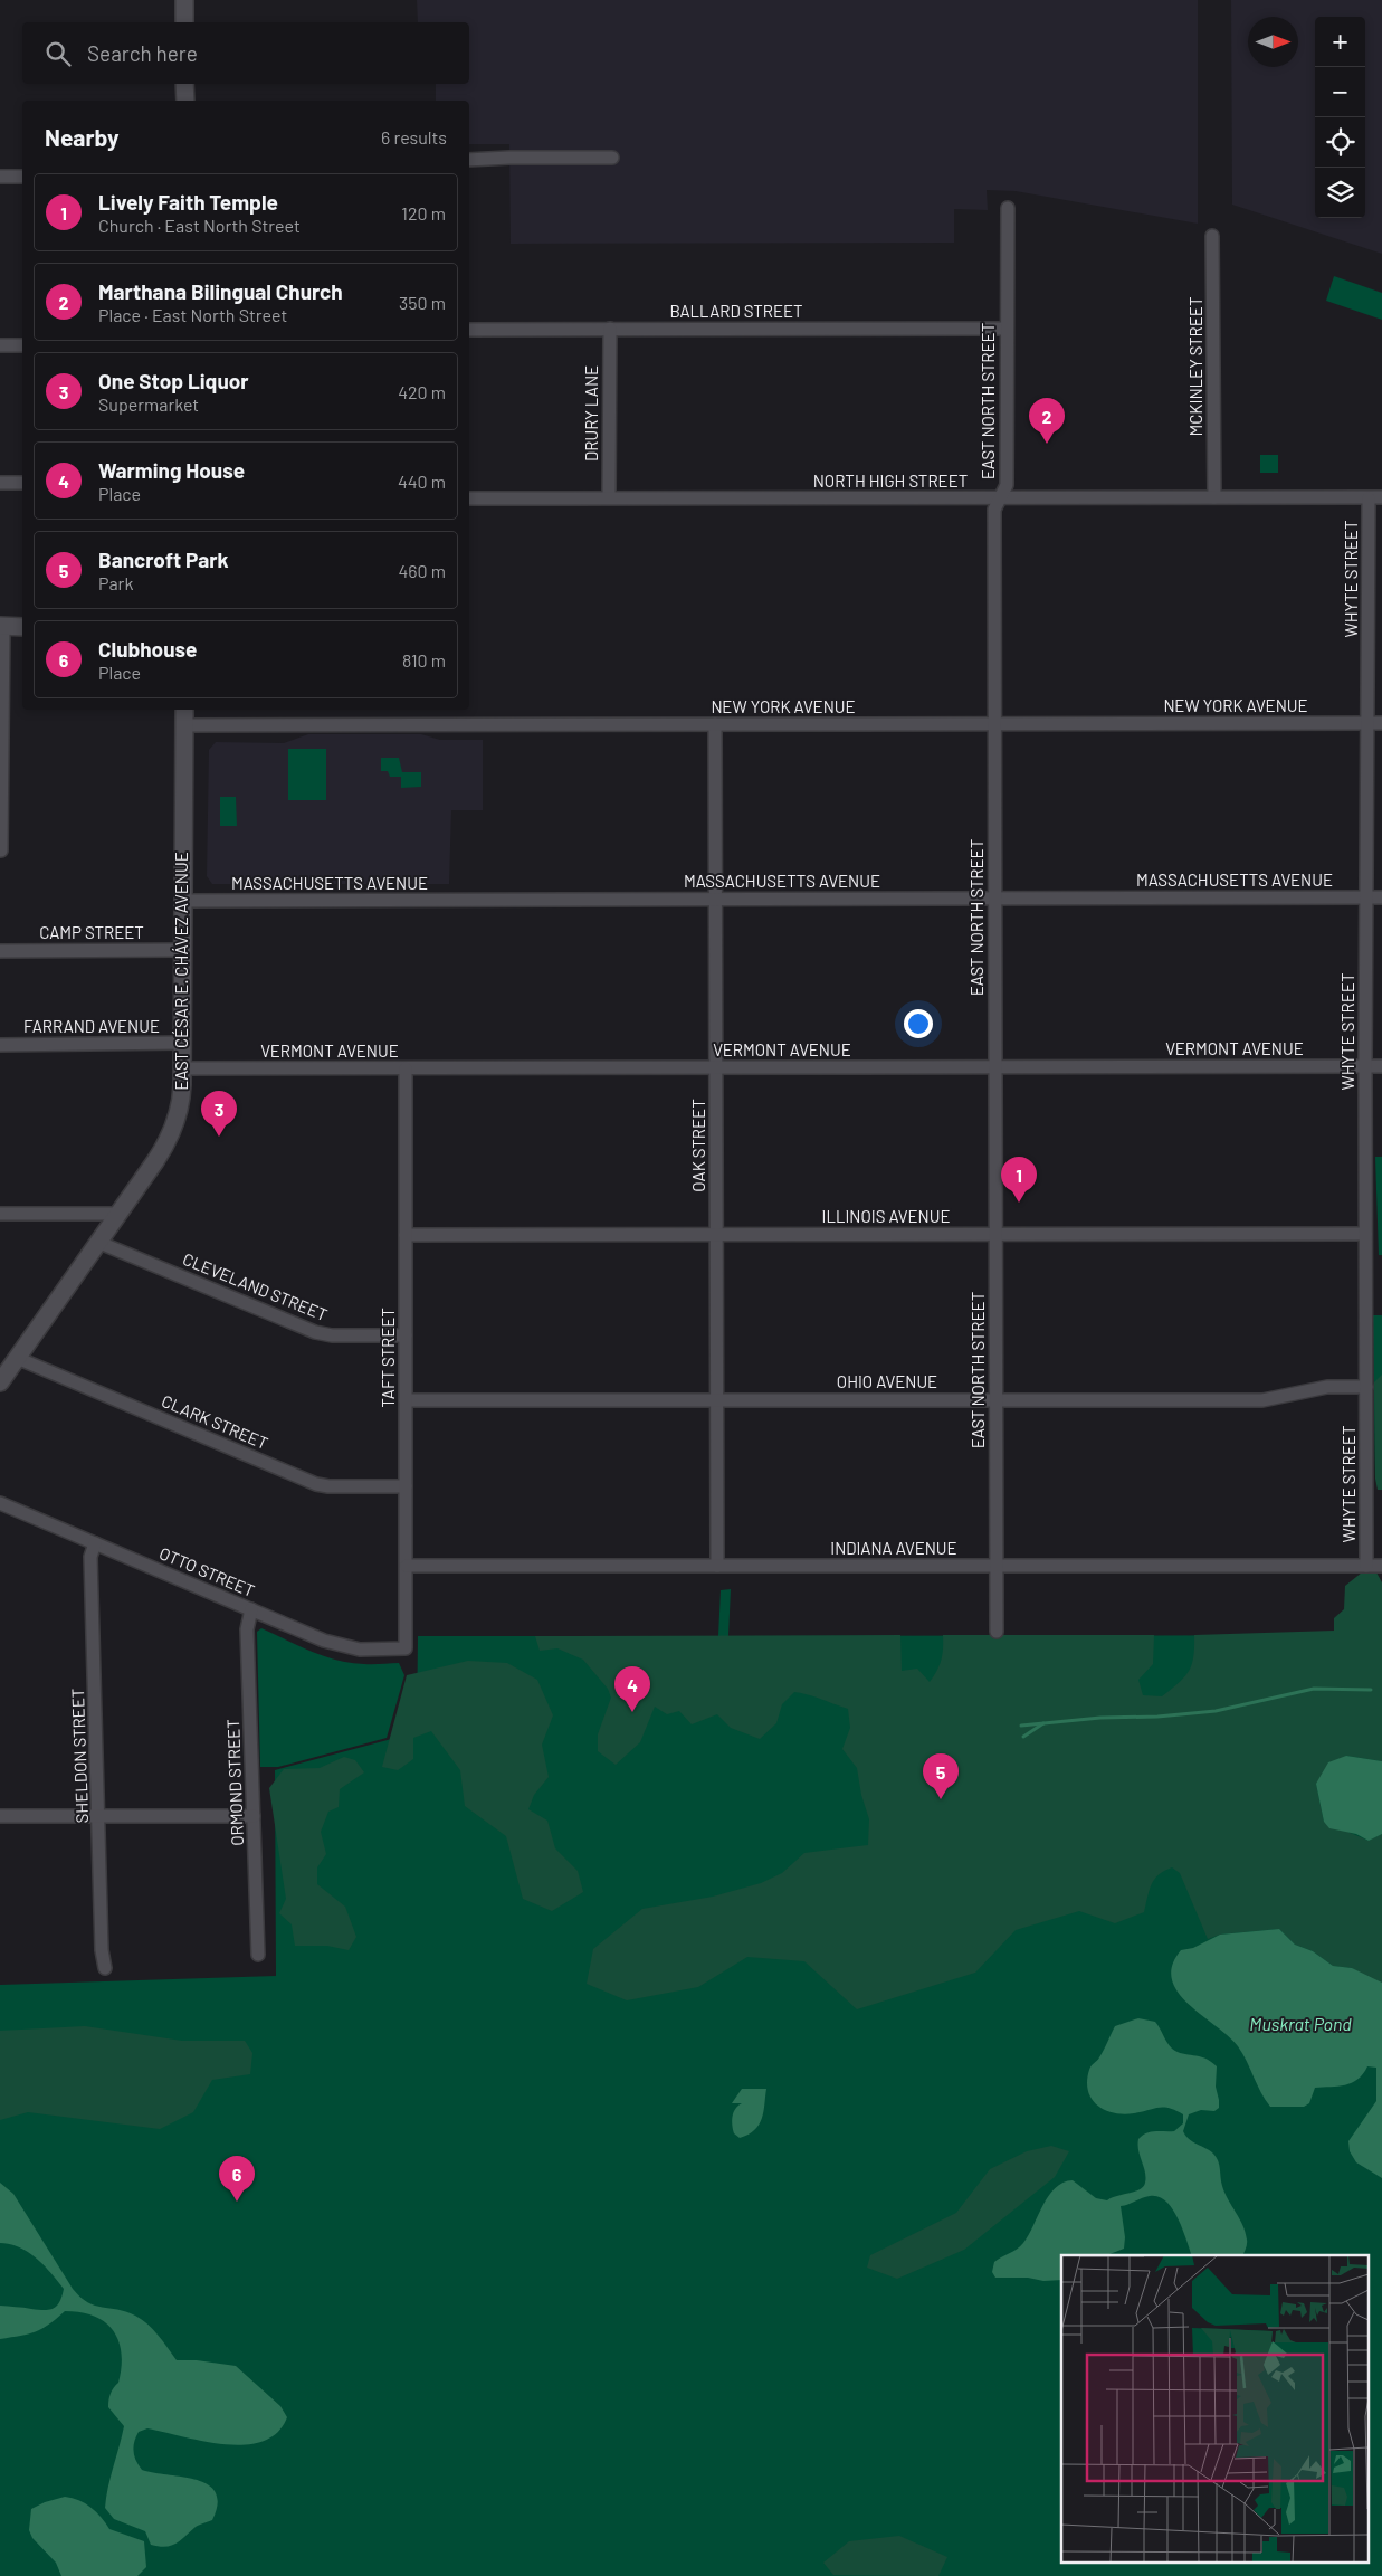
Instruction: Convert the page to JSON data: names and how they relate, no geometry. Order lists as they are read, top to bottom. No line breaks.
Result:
{"streets":{"street":["BALLARD STREET","MCKINLEY STREET","EAST NORTH STREET","DRURY LANE","NORTH HIGH STREET","WHYTE STREET","NEW YORK AVENUE","MASSACHUSETTS AVENUE","CAMP STREET","EAST CÉSAR E. CHÁVEZ AVENUE","FARRAND AVENUE","VERMONT AVENUE","OAK STREET","ILLINOIS AVENUE","CLEVELAND STREET","TAFT STREET","OHIO AVENUE","CLARK STREET","INDIANA AVENUE","OTTO STREET","SHELDON STREET","ORMOND STREET"]},"crossings":[["BALLARD STREET","EAST NORTH STREET"],["BALLARD STREET","DRURY LANE"],["MCKINLEY STREET","NORTH HIGH STREET"],["EAST NORTH STREET","NORTH HIGH STREET"],["EAST NORTH STREET","NEW YORK AVENUE"],["EAST NORTH STREET","MASSACHUSETTS AVENUE"],["EAST NORTH STREET","VERMONT AVENUE"],["EAST NORTH STREET","ILLINOIS AVENUE"],["EAST NORTH STREET","OHIO AVENUE"],["EAST NORTH STREET","INDIANA AVENUE"],["DRURY LANE","NORTH HIGH STREET"],["NORTH HIGH STREET","WHYTE STREET"],["WHYTE STREET","NEW YORK AVENUE"],["WHYTE STREET","MASSACHUSETTS AVENUE"],["WHYTE STREET","VERMONT AVENUE"],["WHYTE STREET","ILLINOIS AVENUE"],["WHYTE STREET","OHIO AVENUE"],["WHYTE STREET","INDIANA AVENUE"],["NEW YORK AVENUE","EAST CÉSAR E. CHÁVEZ AVENUE"],["NEW YORK AVENUE","OAK STREET"],["MASSACHUSETTS AVENUE","EAST CÉSAR E. CHÁVEZ AVENUE"],["MASSACHUSETTS AVENUE","OAK STREET"],["CAMP STREET","EAST CÉSAR E. CHÁVEZ AVENUE"],["EAST CÉSAR E. CHÁVEZ AVENUE","FARRAND AVENUE"],["EAST CÉSAR E. CHÁVEZ AVENUE","VERMONT AVENUE"],["EAST CÉSAR E. CHÁVEZ AVENUE","CLEVELAND STREET"],["EAST CÉSAR E. CHÁVEZ AVENUE","CLARK STREET"],["VERMONT AVENUE","OAK STREET"],["VERMONT AVENUE","TAFT STREET"],["OAK STREET","ILLINOIS AVENUE"],["OAK STREET","OHIO AVENUE"],["OAK STREET","INDIANA AVENUE"],["ILLINOIS AVENUE","TAFT STREET"],["CLEVELAND STREET","TAFT STREET"],["TAFT STREET","OHIO AVENUE"],["TAFT STREET","CLARK STREET"],["TAFT STREET","INDIANA AVENUE"],["TAFT STREET","OTTO STREET"],["OTTO STREET","SHELDON STREET"],["OTTO STREET","ORMOND STREET"]],"water":["Muskrat Pond"],"north":"right","page":{"map_buttons":["+","−"],"search":"Search here","heading":["Nearby","6 results"],"list":[{"mark":"1","name":"Lively Faith Temple","note":"Church · East North Street","value":"120 m"},{"mark":"2","name":"Marthana Bilingual Church","note":"Place · East North Street","value":"350 m"},{"mark":"3","name":"One Stop Liquor","note":"Supermarket","value":"420 m"},{"mark":"4","name":"Warming House","note":"Place","value":"440 m"},{"mark":"5","name":"Bancroft Park","note":"Park","value":"460 m"},{"mark":"6","name":"Clubhouse","note":"Place","value":"810 m"}],"pins":["2","3","1","4","5","6"]}}
